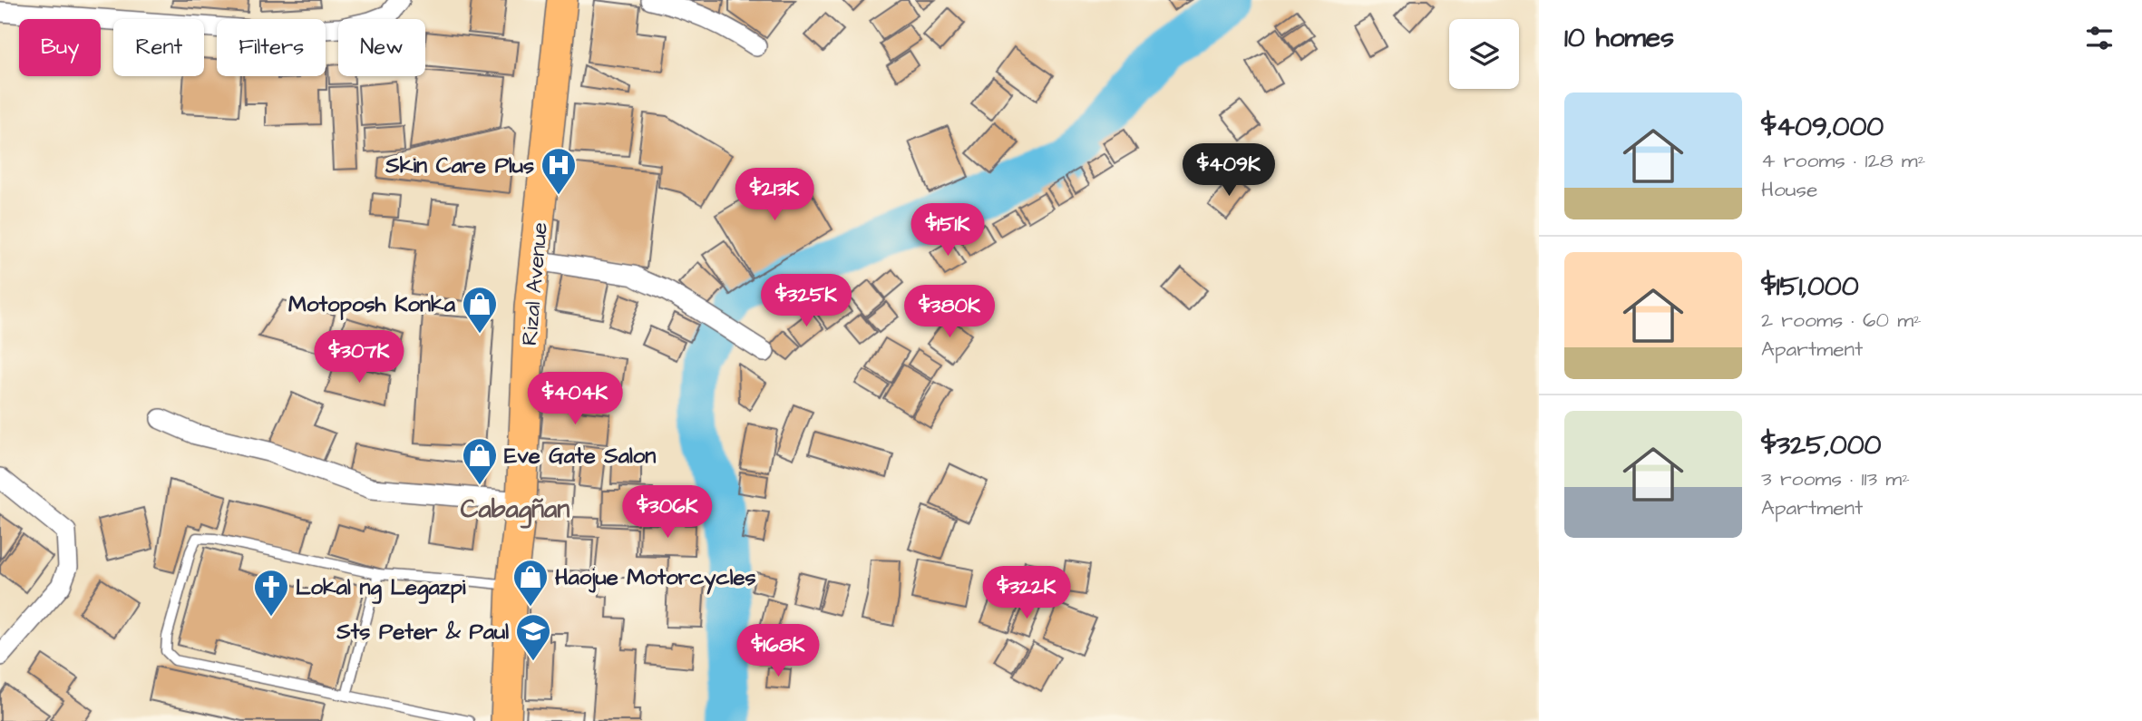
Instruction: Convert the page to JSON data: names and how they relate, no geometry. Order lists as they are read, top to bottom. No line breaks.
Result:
{"streets":{"main road":["Rizal Avenue"]},"districts":["Cabagñan"],"places":{"hospital":["Skin Care Plus"],"shop":["Motoposh Konka","Eve Gate Salon","Haojue Motorcycles"],"church":["Lokal ng Legazpi"],"school or university":["Sts Peter & Paul"]},"page":{"heading":"10 homes","chip":["Buy","Rent","Filters","New"],"list":[{"name":"$409,000","note":"4 rooms · 128 m² · House"},{"name":"$151,000","note":"2 rooms · 60 m² · Apartment"},{"name":"$325,000","note":"3 rooms · 113 m² · Apartment"}],"price":["$409K","$213K","$151K","$325K","$380K","$307K","$404K","$306K","$322K","$168K"]}}
